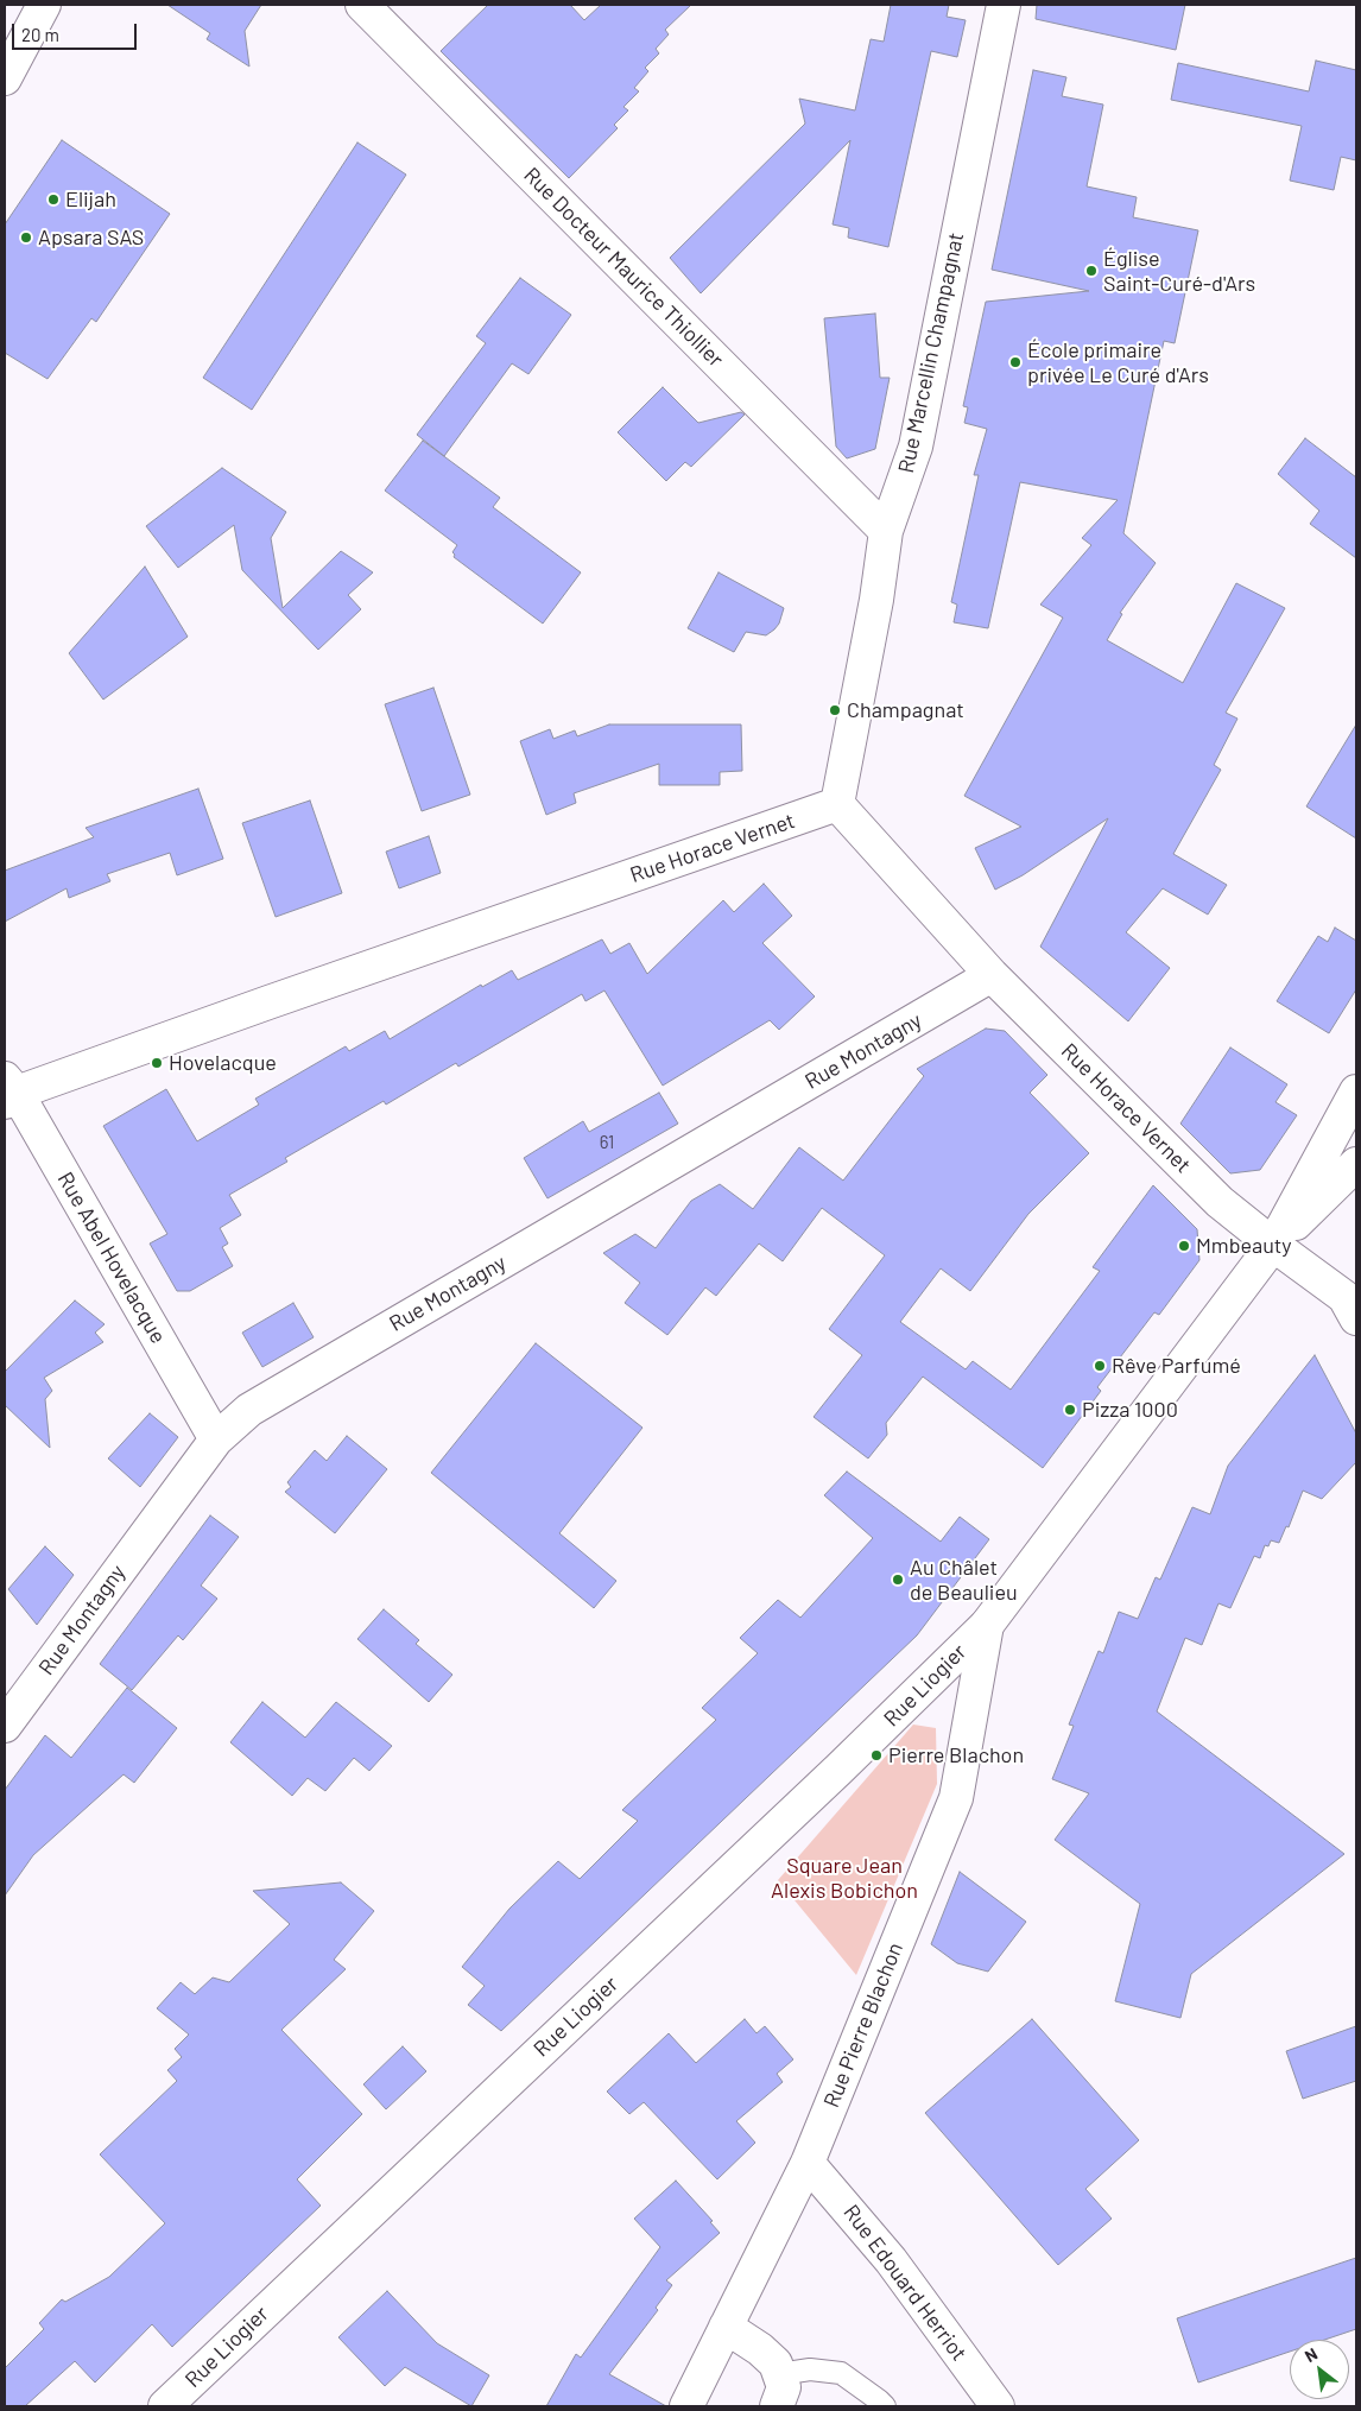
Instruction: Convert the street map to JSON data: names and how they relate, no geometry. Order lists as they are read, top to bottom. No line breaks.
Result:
{"streets":{"street":["Rue Docteur Maurice Thiollier","Rue Marcellin Champagnat","Rue Horace Vernet","Rue Montagny","Rue Abel Hovelacque","Rue Liogier","Rue Pierre Blachon","Rue Edouard Herriot"]},"crossings":[["Rue Docteur Maurice Thiollier","Rue Marcellin Champagnat"],["Rue Marcellin Champagnat","Rue Horace Vernet"],["Rue Horace Vernet","Rue Montagny"],["Rue Horace Vernet","Rue Abel Hovelacque"],["Rue Horace Vernet","Rue Liogier"],["Rue Montagny","Rue Abel Hovelacque"],["Rue Liogier","Rue Pierre Blachon"],["Rue Pierre Blachon","Rue Edouard Herriot"]],"parks":["Square Jean Alexis Bobichon"],"places":["Elijah","Apsara SAS","Église Saint-Curé-d'Ars","École primaire privée Le Curé d'Ars","Champagnat","Hovelacque","Mmbeauty","Rêve Parfumé","Pizza 1000","Au Châlet de Beaulieu","Pierre Blachon"],"house_numbers":["61"],"scale_bar":"20 m","north":"top left"}
